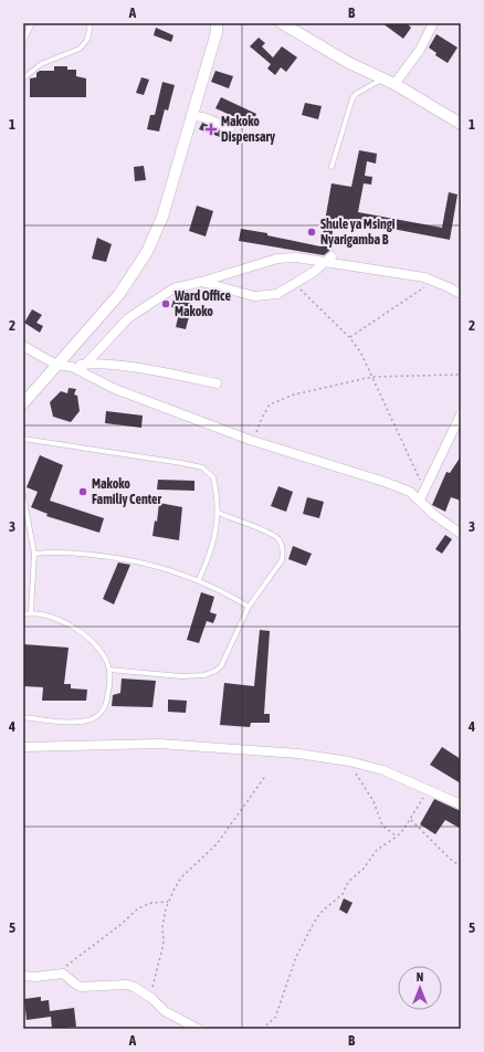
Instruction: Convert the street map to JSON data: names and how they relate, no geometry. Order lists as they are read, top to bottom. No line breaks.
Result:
{"places":{"health":["Makoko Dispensary"],"other":["Shule ya Msingi Nyarigamba B","Ward Office Makoko","Makoko Familiy Center"]},"north":"top","grid":{"columns":["A","B"],"rows":["1","2","3","4","5"]}}
